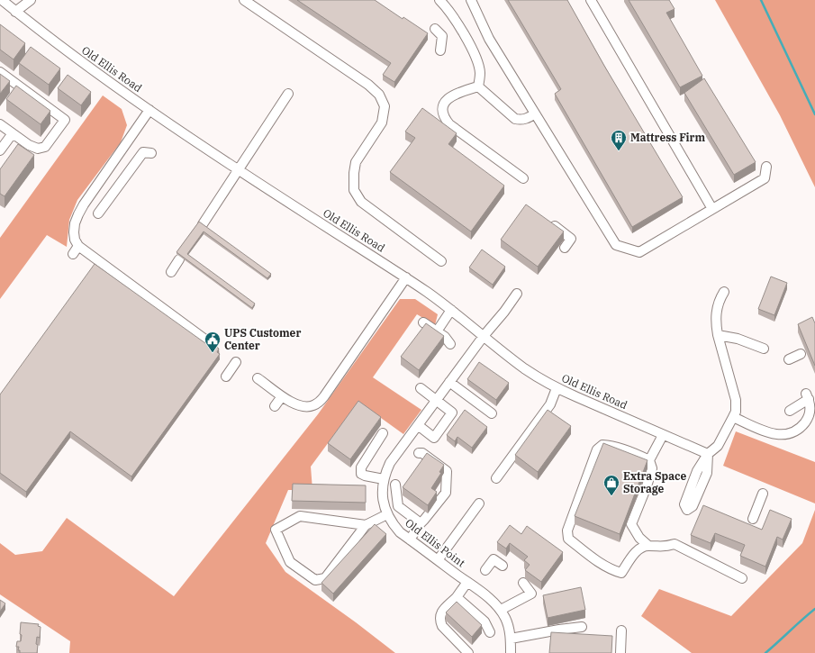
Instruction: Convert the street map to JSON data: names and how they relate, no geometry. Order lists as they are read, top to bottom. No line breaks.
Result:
{"streets":{"street":["Old Ellis Road","Old Ellis Point"]},"crossings":[["Old Ellis Road","Old Ellis Point"]],"places":{"building":["Mattress Firm"],"public building":["UPS Customer Center"],"shop":["Extra Space Storage"]}}
